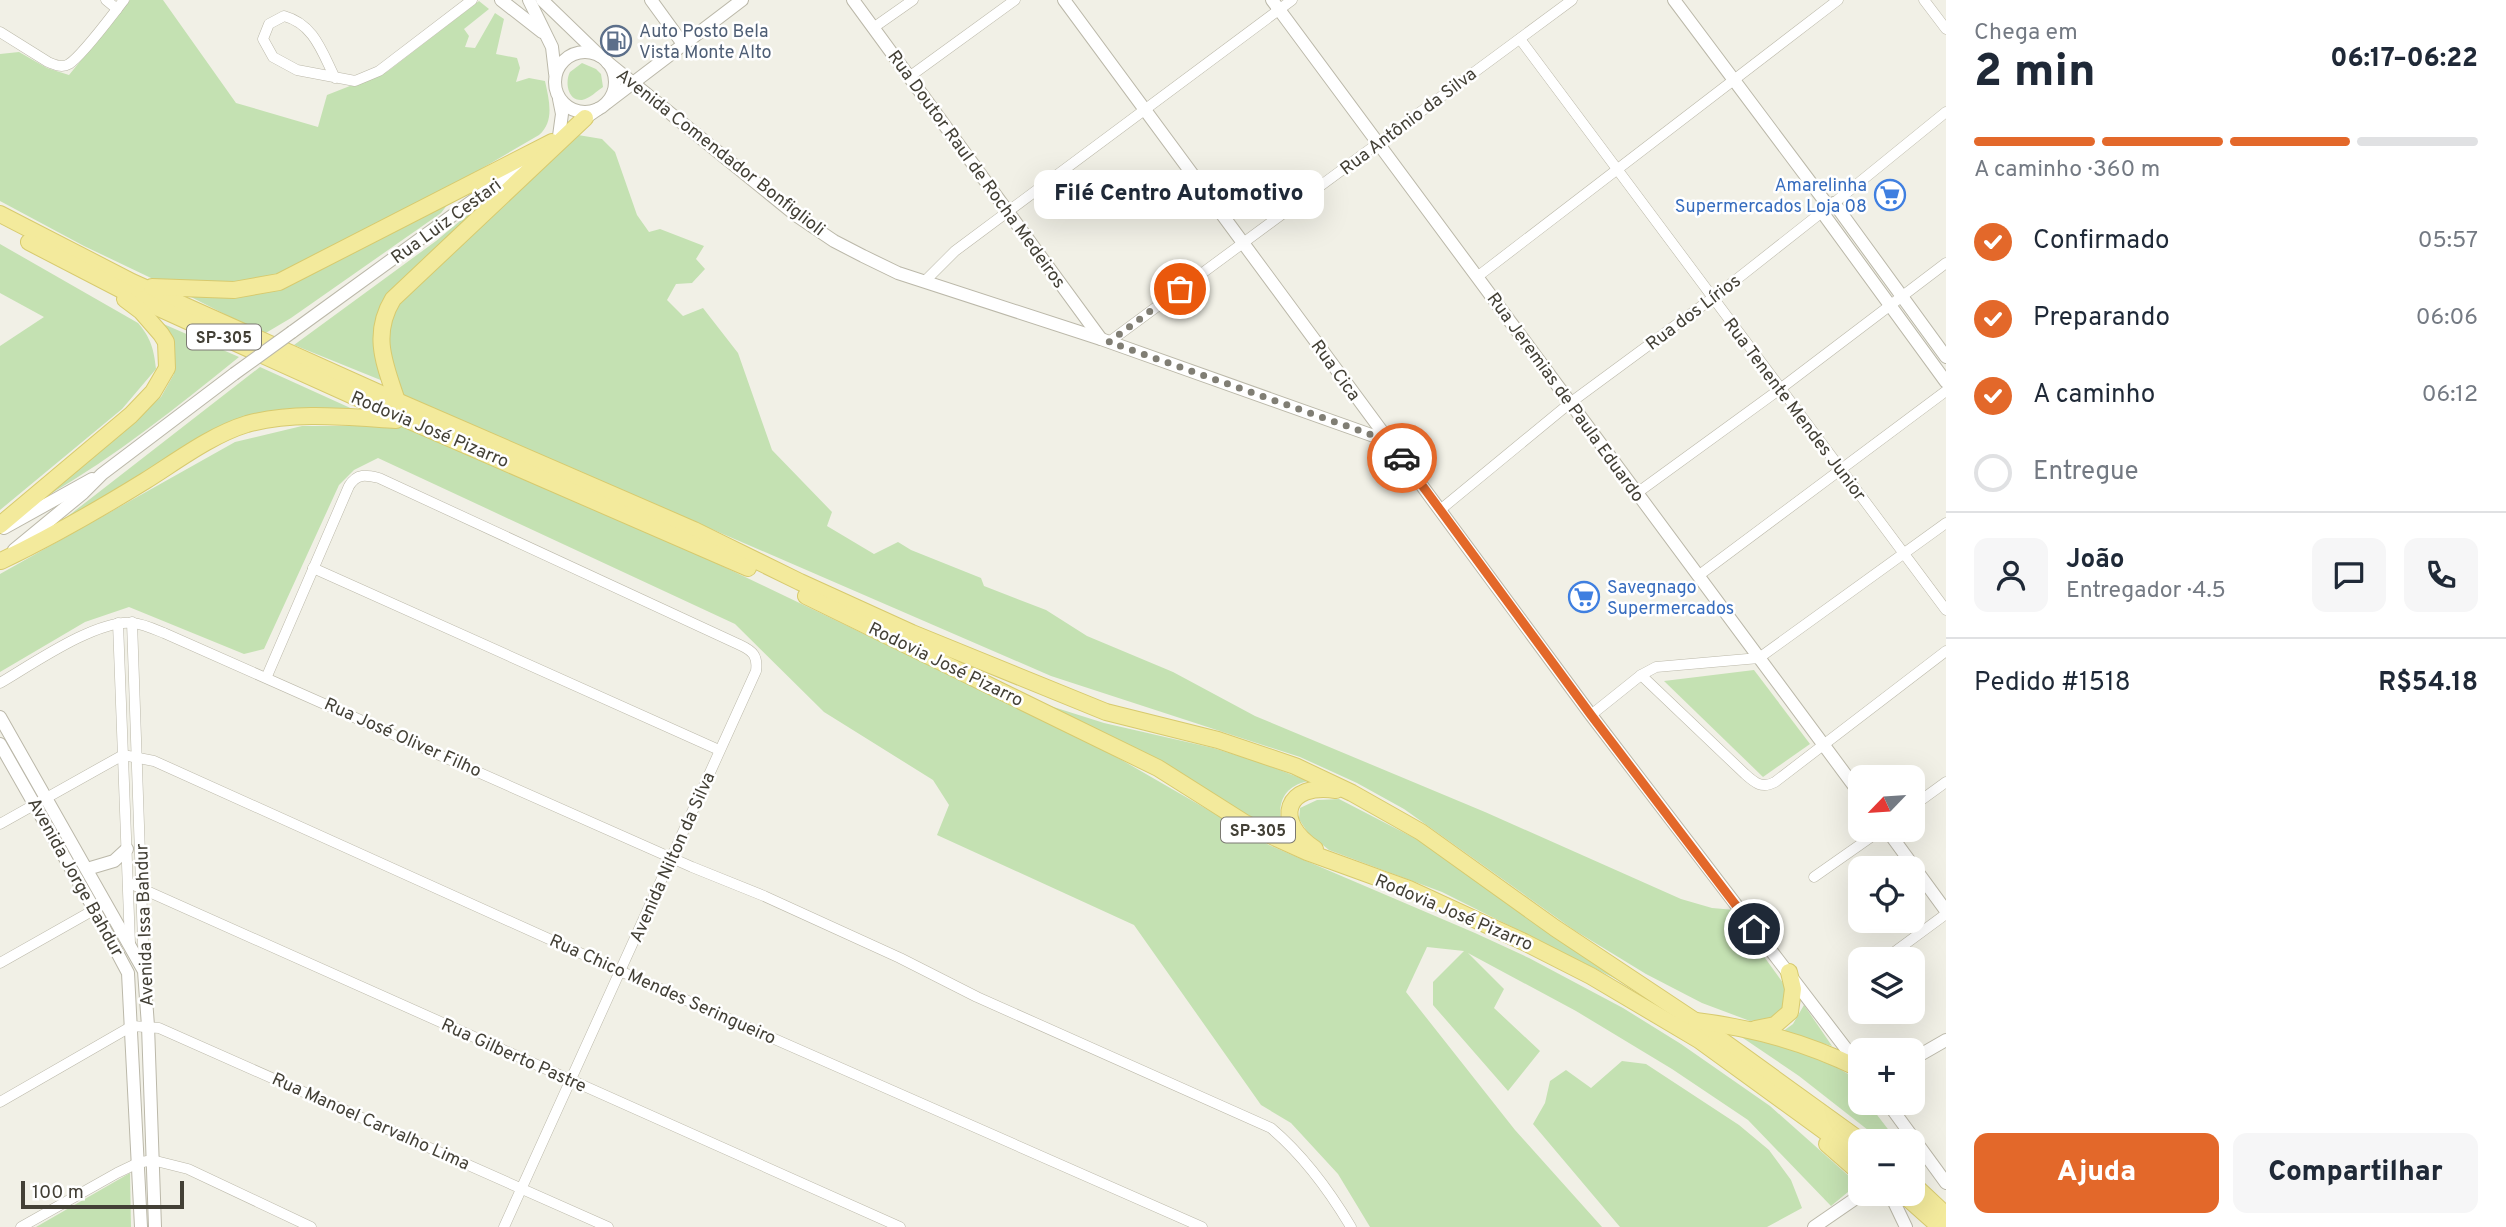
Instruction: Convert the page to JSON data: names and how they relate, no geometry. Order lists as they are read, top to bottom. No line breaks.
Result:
{"streets":{"main road":["SP-305","Rodovia José Pizarro"],"street":["Rua Antônio da Silva","Avenida Comendador Bonfiglioli","Rua Doutor Raul de Rocha Medeiros","Rua Luiz Cestari","Rua dos Lírios","Rua Cica","Rua Jeremias de Paula Eduardo","Rua Tenente Mendes Junior","Rua José Oliver Filho","Avenida Nilton da Silva","Avenida Jorge Bahdur","Avenida Issa Bahdur","Rua Chico Mendes Seringueiro","Rua Gilberto Pastre","Rua Manoel Carvalho Lima"]},"crossings":[["Rua Antônio da Silva","Avenida Comendador Bonfiglioli"],["Rua Antônio da Silva","Rua Doutor Raul de Rocha Medeiros"],["Rua Antônio da Silva","Rua Cica"],["Rua Antônio da Silva","Rua Jeremias de Paula Eduardo"],["Rua Antônio da Silva","Rua Tenente Mendes Junior"],["Avenida Comendador Bonfiglioli","Rua Doutor Raul de Rocha Medeiros"],["Avenida Comendador Bonfiglioli","Rua Luiz Cestari"],["Avenida Comendador Bonfiglioli","Rua Cica"],["Rua dos Lírios","Rua Cica"],["Rua dos Lírios","Rua Jeremias de Paula Eduardo"],["Rua dos Lírios","Rua Tenente Mendes Junior"],["Rua José Oliver Filho","Avenida Nilton da Silva"],["Rua José Oliver Filho","Avenida Issa Bahdur"],["Avenida Nilton da Silva","Rua Chico Mendes Seringueiro"],["Avenida Nilton da Silva","Rua Gilberto Pastre"],["Avenida Nilton da Silva","Rua Manoel Carvalho Lima"],["Avenida Jorge Bahdur","Avenida Issa Bahdur"],["Avenida Jorge Bahdur","Rua Manoel Carvalho Lima"],["Avenida Issa Bahdur","Rua Chico Mendes Seringueiro"],["Avenida Issa Bahdur","Rua Gilberto Pastre"],["Avenida Issa Bahdur","Rua Manoel Carvalho Lima"]],"places":{"fuel station":["Auto Posto Bela Vista Monte Alto"],"supermarket":["Amarelinha Supermercados Loja 08","Savegnago Supermercados"],"other":["Filé Centro Automotivo"]},"scale_bar":"100 m","north":"bottom left","page":{"heading":["2 min","Chega em","06:17–06:22"],"panel":["João","Entregador · 4.5","Pedido #1518","R$54.18"],"bar":"A caminho · 360 m","bubble":"Filé Centro Automotivo","list":[["Confirmado","05:57"],["Preparando","06:06"],["A caminho","06:12"],"Entregue"],"map_buttons":["+","−"],"buttons":["Ajuda","Compartilhar"],"scale":"100 m"}}
